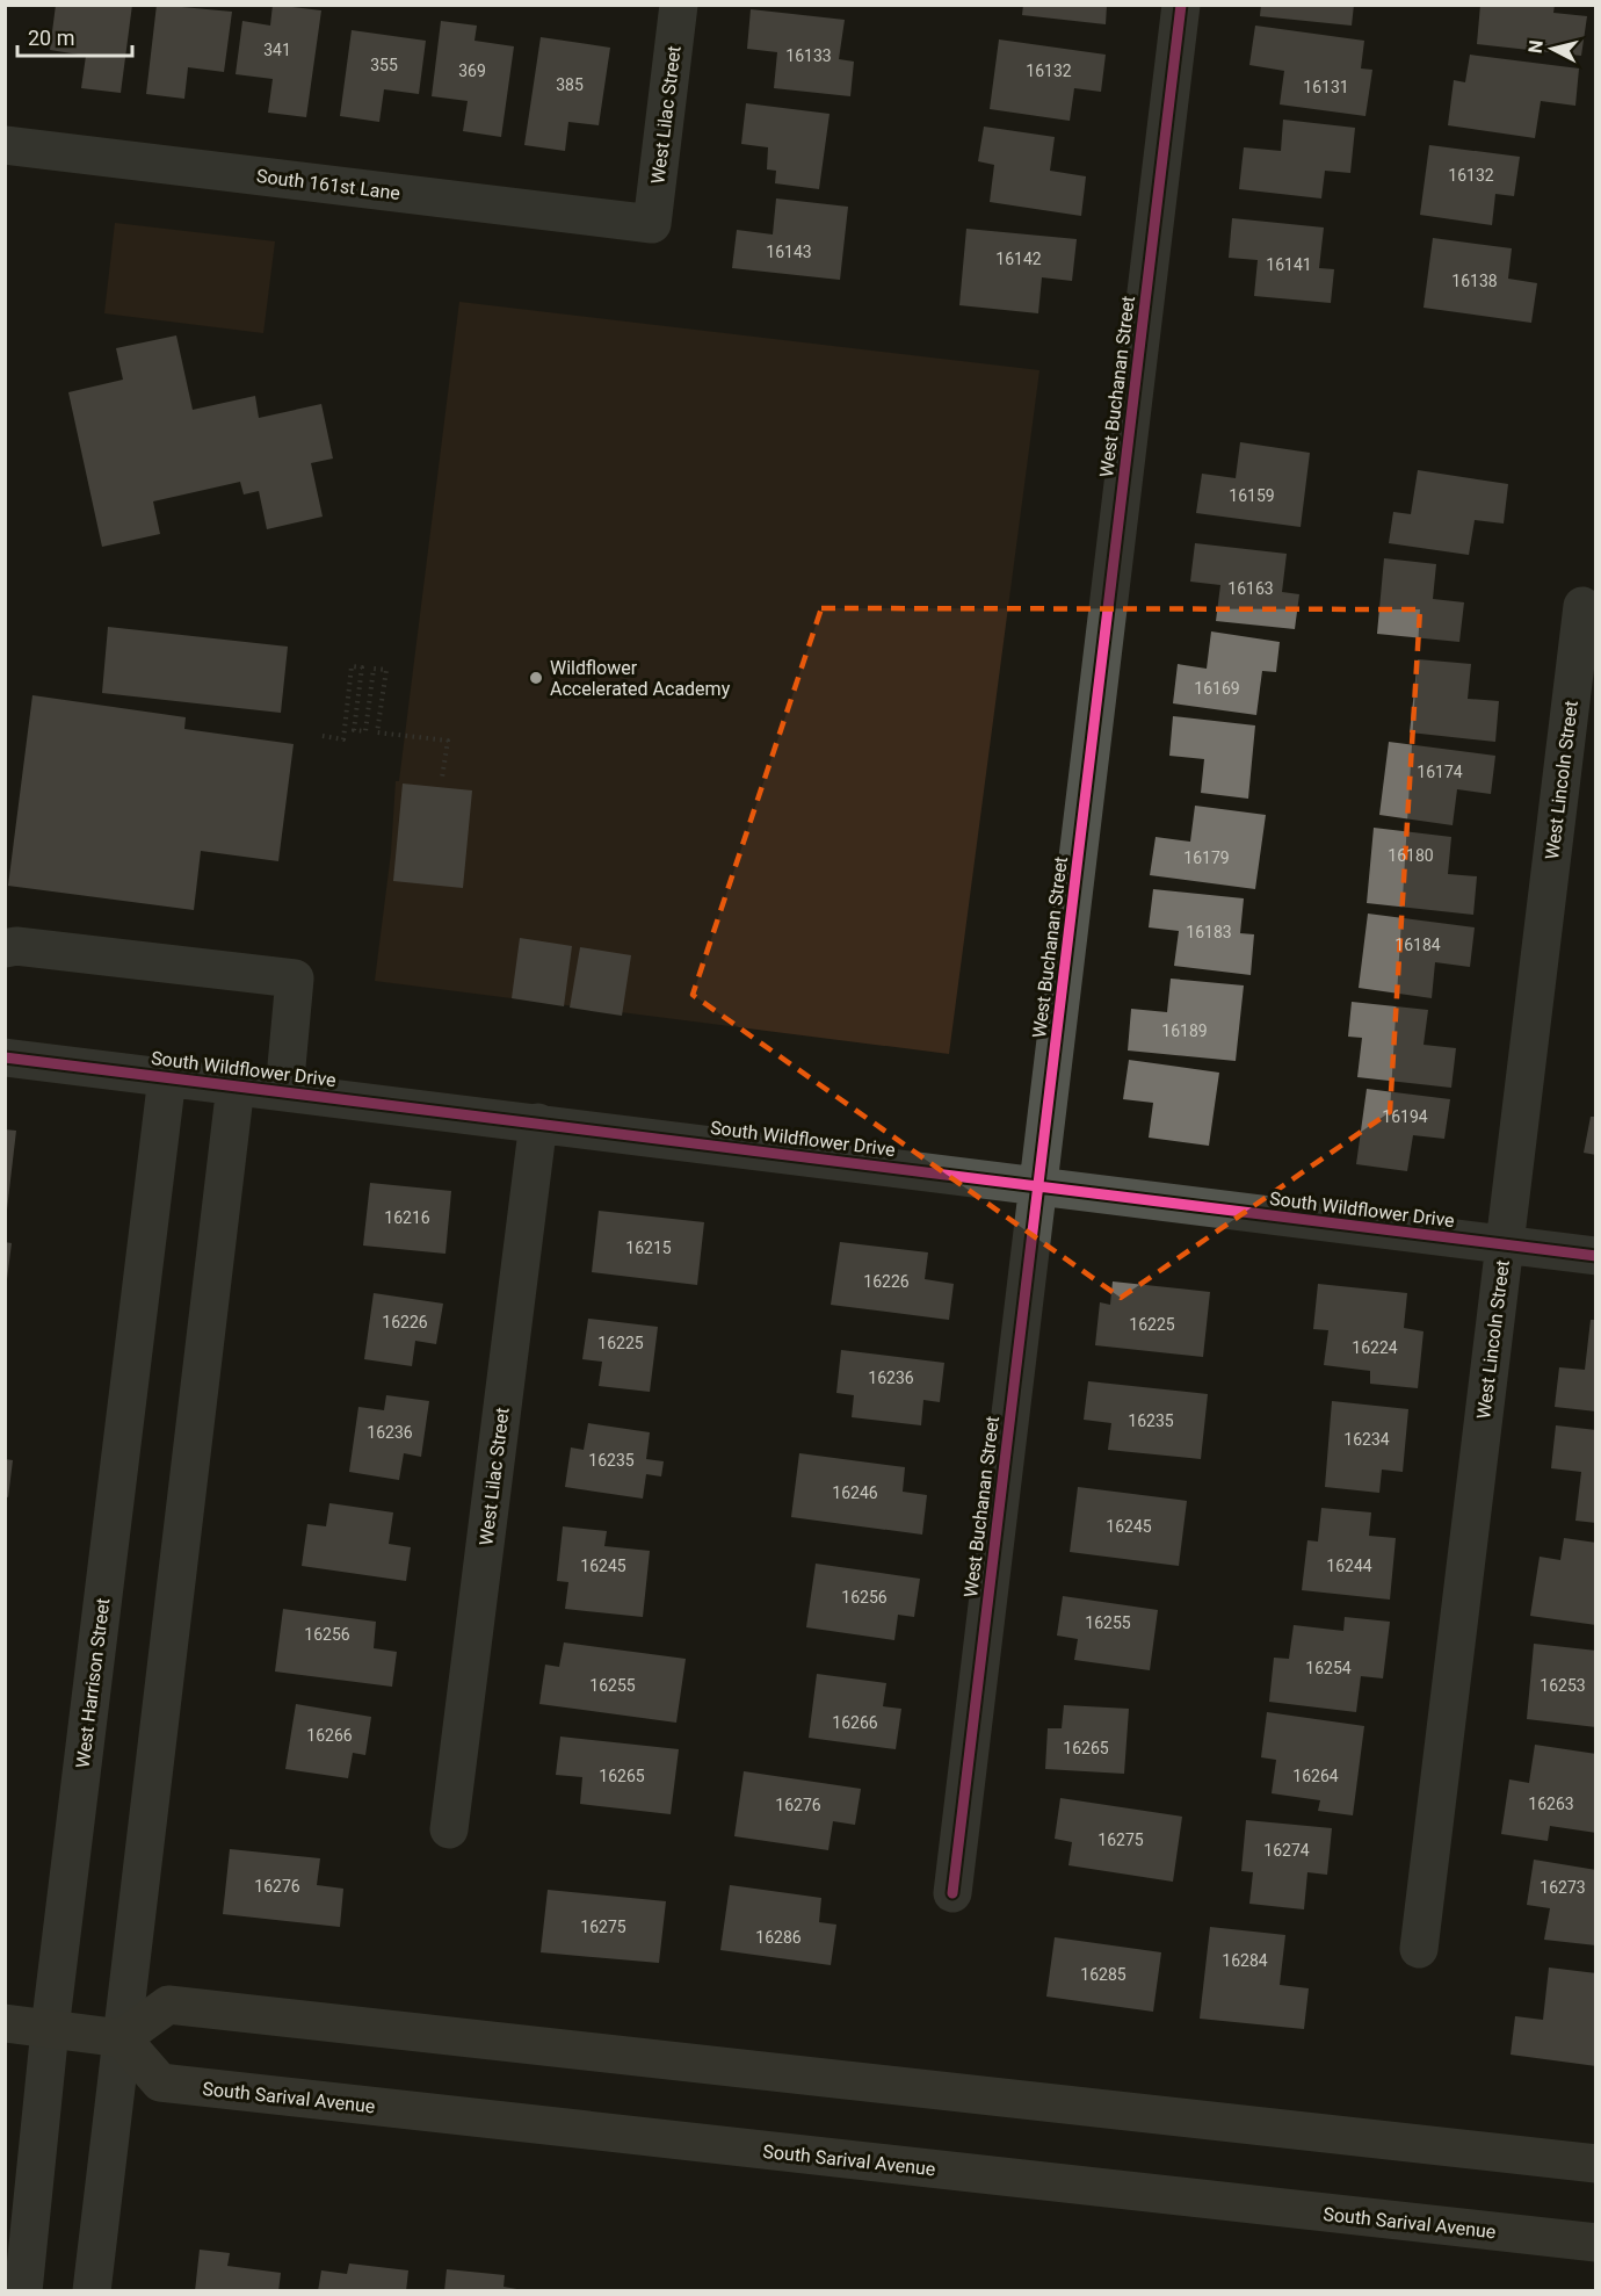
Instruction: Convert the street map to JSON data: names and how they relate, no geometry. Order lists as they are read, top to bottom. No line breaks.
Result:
{"streets":{"main road":["South Sarival Avenue"],"street":["West Lilac Street","South 161st Lane","West Buchanan Street","West Lincoln Street","South Wildflower Drive","West Harrison Street"]},"crossings":[["West Lilac Street","South 161st Lane"],["West Lilac Street","South Wildflower Drive"],["West Buchanan Street","South Wildflower Drive"],["West Lincoln Street","South Wildflower Drive"],["South Wildflower Drive","West Harrison Street"]],"places":["Wildflower Accelerated Academy"],"house_numbers":["341","16133","355","369","16132","385","16131","16132","16143","16142","16141","16138","16159","16163","16169","16174","16180","16179","16183","16184","16189","16194","16216","16215","16226","16226","16225","16225","16224","16236","16235","16236","16234","16235","16246","16245","16245","16244","16256","16255","16256","16254","16255","16253","16266","16266","16265","16265","16264","16263","16276","16275","16274","16276","16273","16275","16286","16284","16285"],"scale_bar":"20 m","north":"left"}
